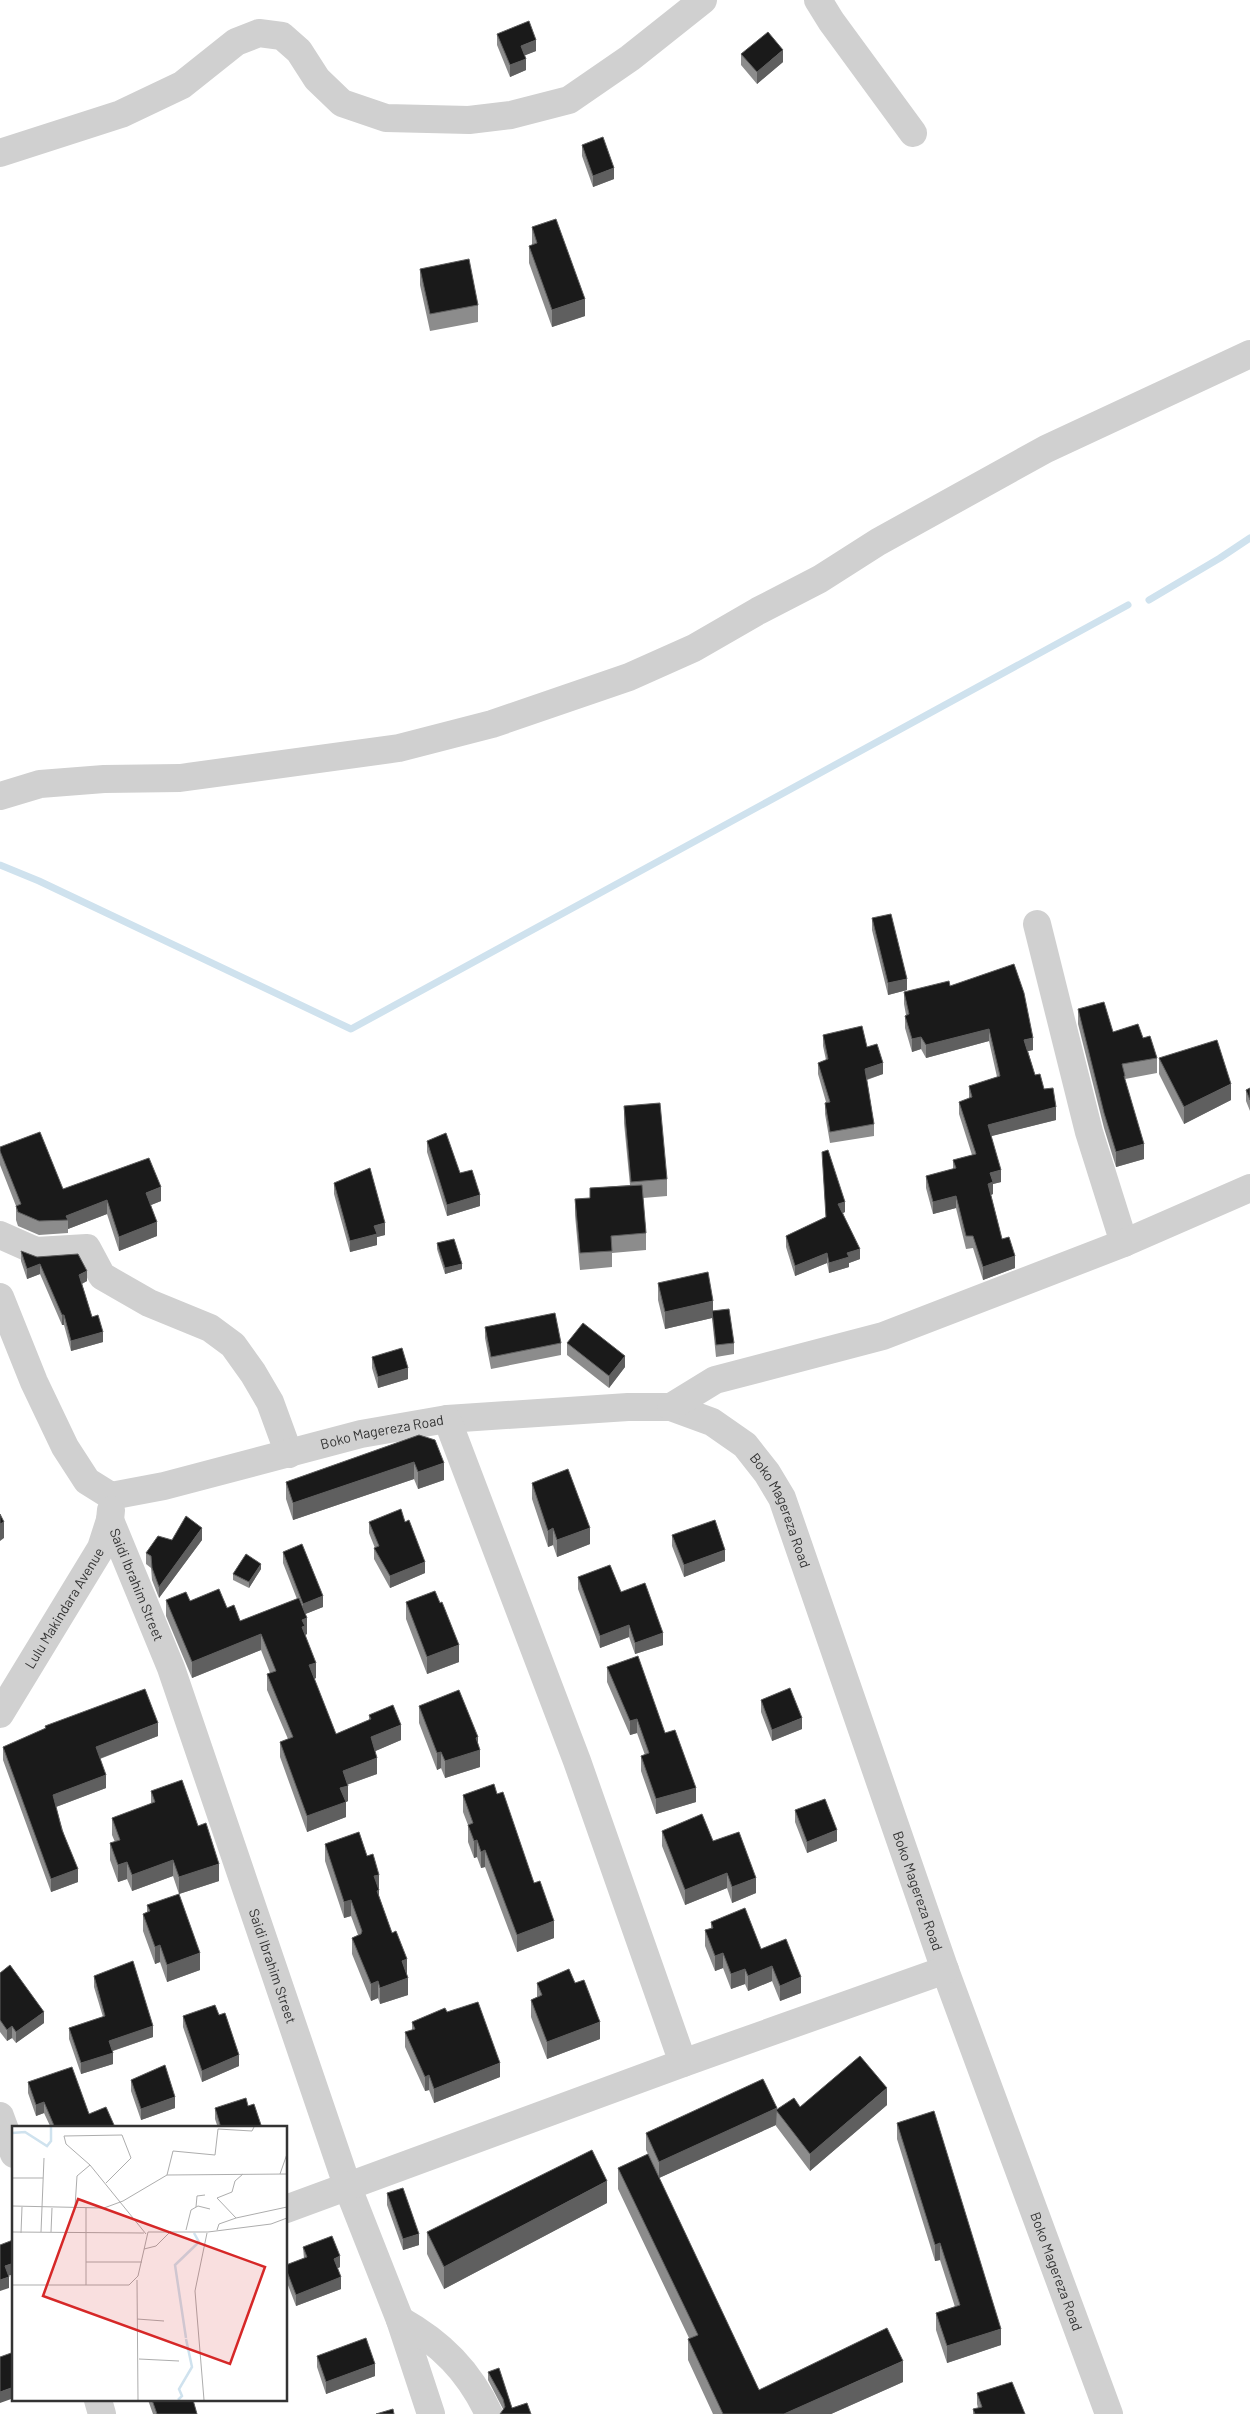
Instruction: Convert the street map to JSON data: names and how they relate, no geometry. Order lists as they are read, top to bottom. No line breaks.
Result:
{"streets":{"street":["Boko Magereza Road","Saidi Ibrahim Street","Lulu Makindara Avenue"]},"crossings":[["Boko Magereza Road","Saidi Ibrahim Street"],["Boko Magereza Road","Lulu Makindara Avenue"],["Saidi Ibrahim Street","Lulu Makindara Avenue"]]}
